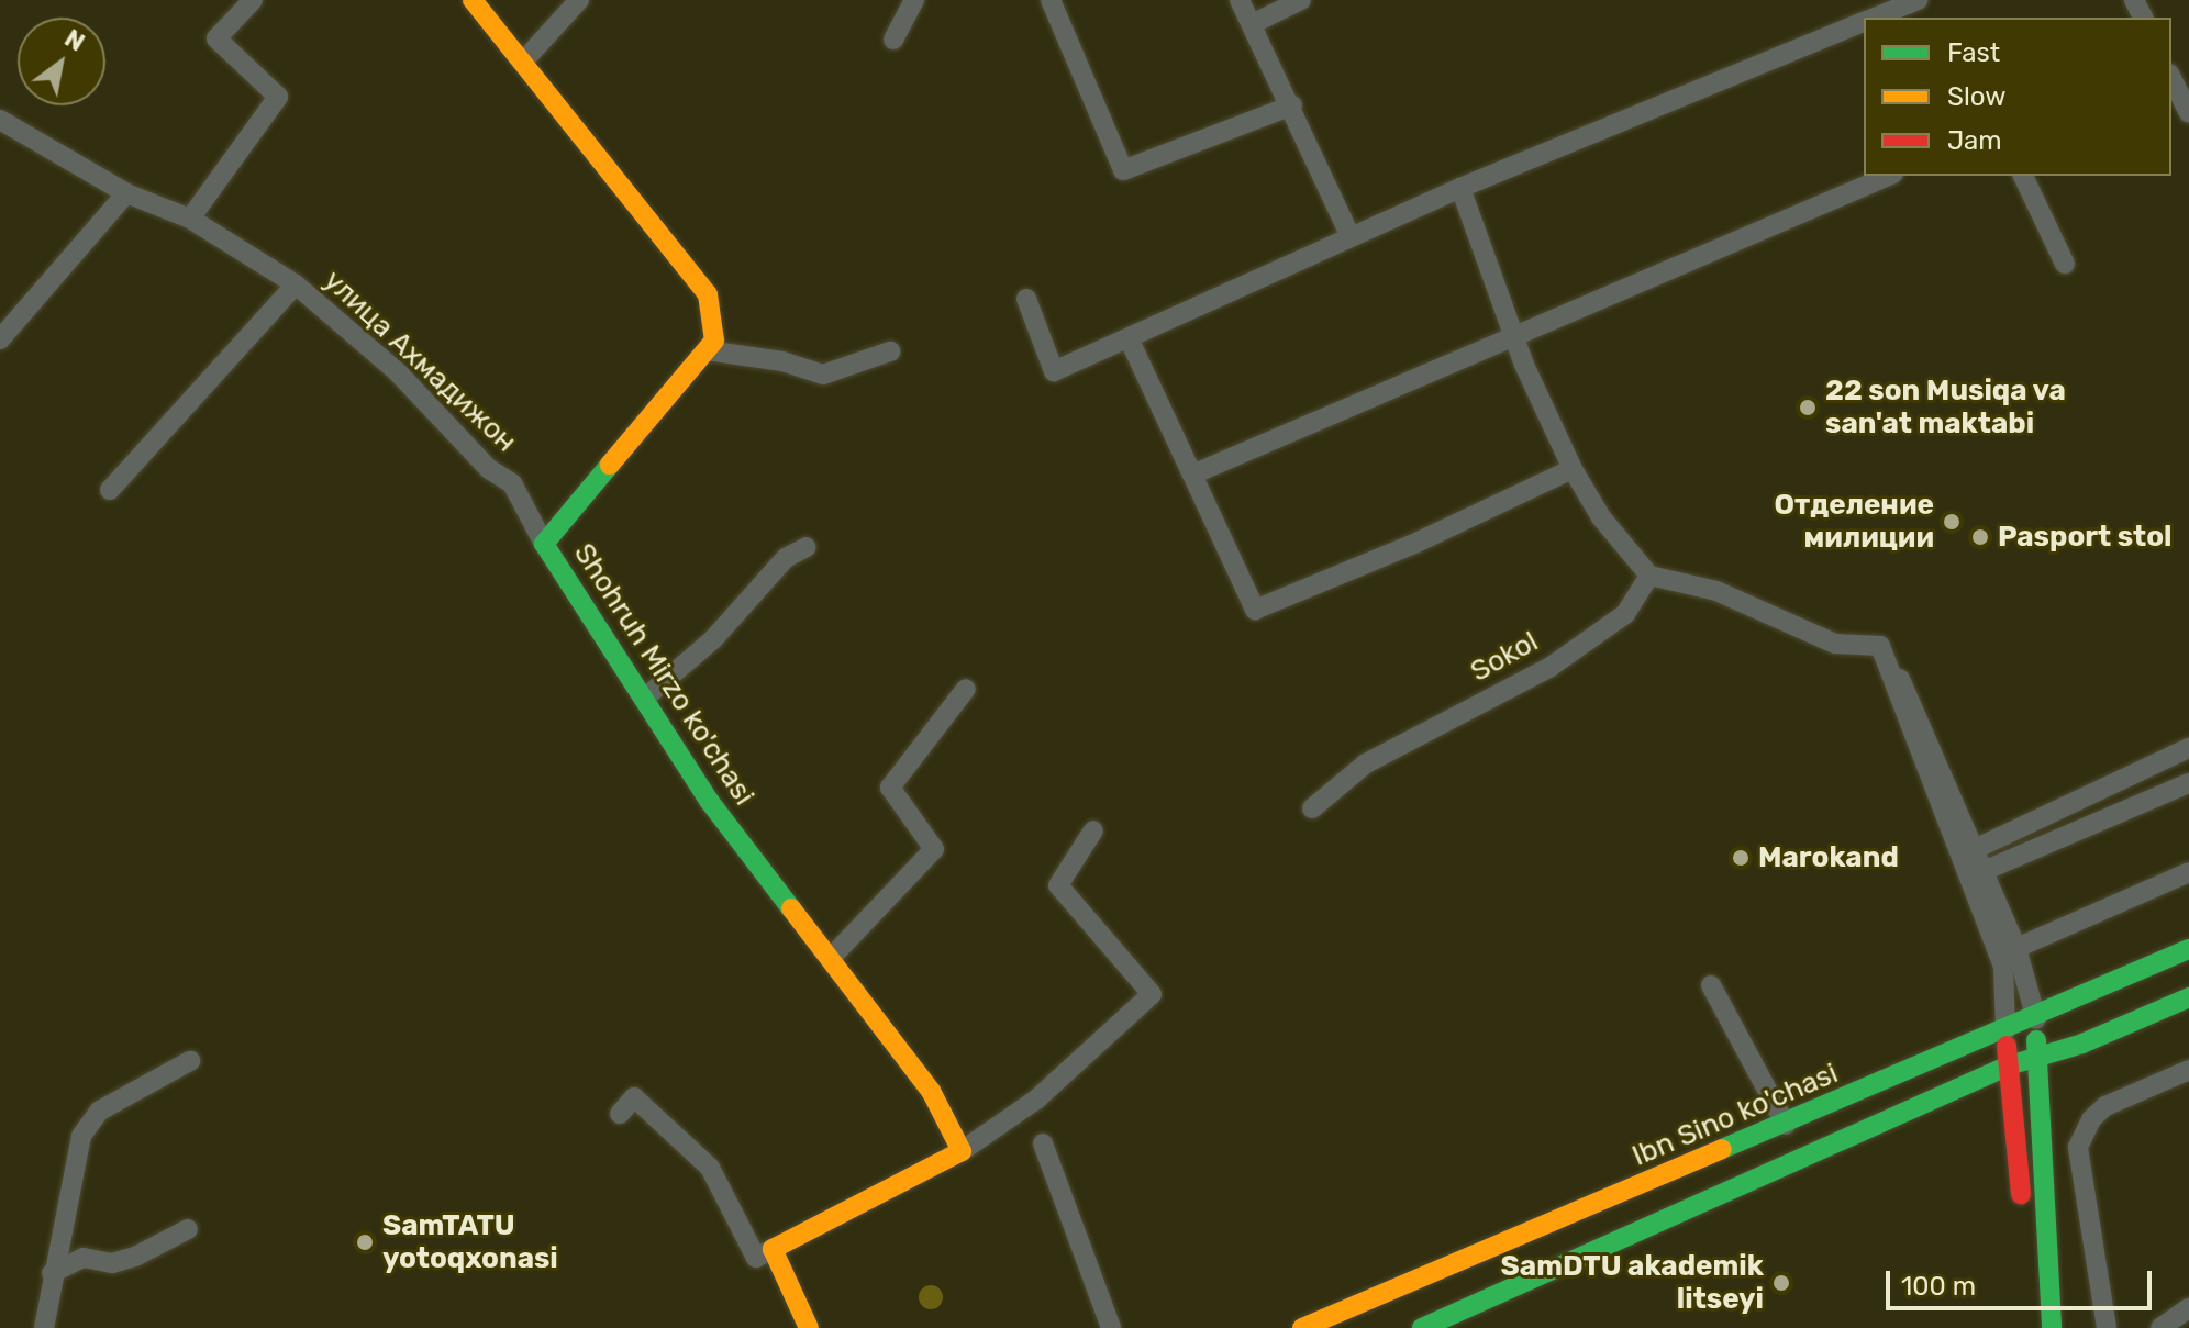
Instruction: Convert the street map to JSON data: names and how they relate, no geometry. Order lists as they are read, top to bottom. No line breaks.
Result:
{"streets":{"main road":["Shohruh Mirzo ko'chasi","Ibn Sino ko'chasi"],"street":["улица Ахмадижон","Sokol"]},"crossings":[["улица Ахмадижон","Shohruh Mirzo ko'chasi"]],"places":["22 son Musiqa va san'at maktabi","Отделение милиции","Pasport stol","Marokand","SamTATU yotoqxonasi","SamDTU akademik litseyi"],"legend":["Fast","Slow","Jam"],"scale_bar":"100 m","north":"top right"}
